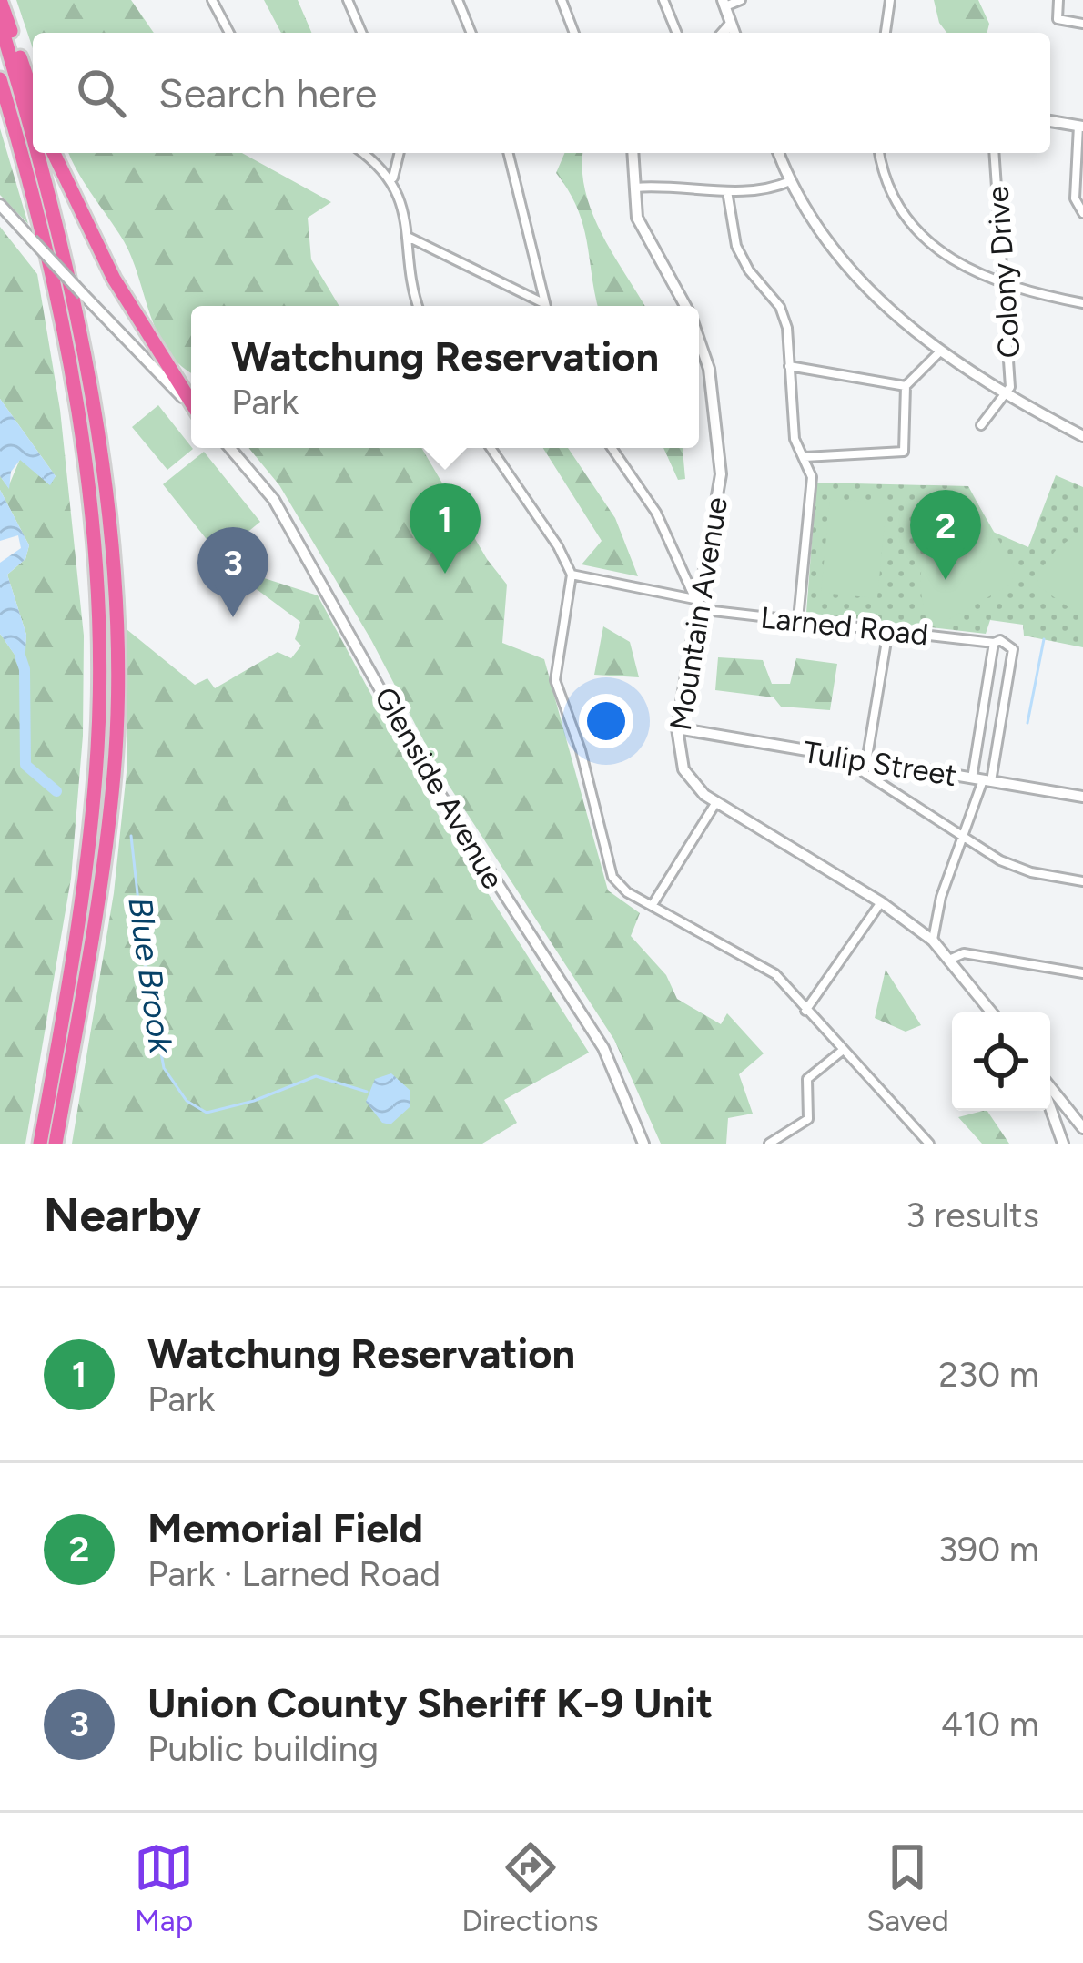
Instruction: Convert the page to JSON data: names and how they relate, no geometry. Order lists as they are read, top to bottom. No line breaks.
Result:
{"streets":{"main road":["Mountain Avenue","Tulip Street","Glenside Avenue"],"street":["Colony Drive","Larned Road"]},"crossings":[["Mountain Avenue","Larned Road"],["Mountain Avenue","Tulip Street"]],"water":["Blue Brook"],"page":{"search":"Search here","popup":["Watchung Reservation","Park"],"pins":["1","2","3"],"heading":["Nearby","3 results"],"list":[{"mark":"1","name":"Watchung Reservation","note":"Park","value":"230 m"},{"mark":"2","name":"Memorial Field","note":"Park · Larned Road","value":"390 m"},{"mark":"3","name":"Union County Sheriff K-9 Unit","note":"Public building","value":"410 m"}],"nav":["Map","Directions","Saved"]}}
